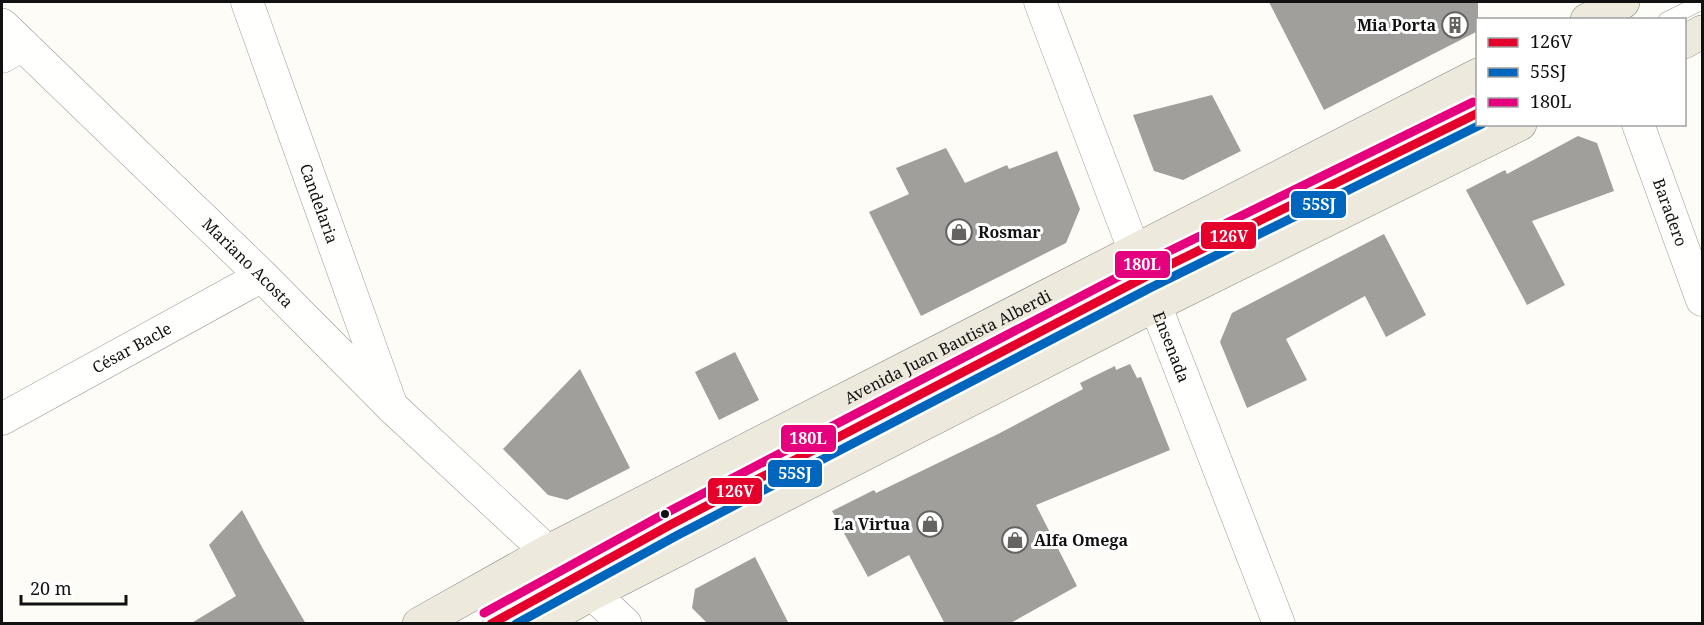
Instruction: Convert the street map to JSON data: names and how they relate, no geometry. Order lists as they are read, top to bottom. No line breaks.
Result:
{"streets":{"main road":["Avenida Juan Bautista Alberdi"],"street":["Candelaria","Baradero","Mariano Acosta","César Bacle","Ensenada"]},"crossings":[["Candelaria","Mariano Acosta"],["Mariano Acosta","Avenida Juan Bautista Alberdi"],["Mariano Acosta","César Bacle"],["Avenida Juan Bautista Alberdi","Ensenada"]],"places":{"building":["Mia Porta"],"shop":["Rosmar","La Virtua","Alfa Omega"]},"lines":["transit line 180L","transit line 126V","transit line 55SJ"],"legend":["126V","55SJ","180L"],"scale_bar":"20 m"}
